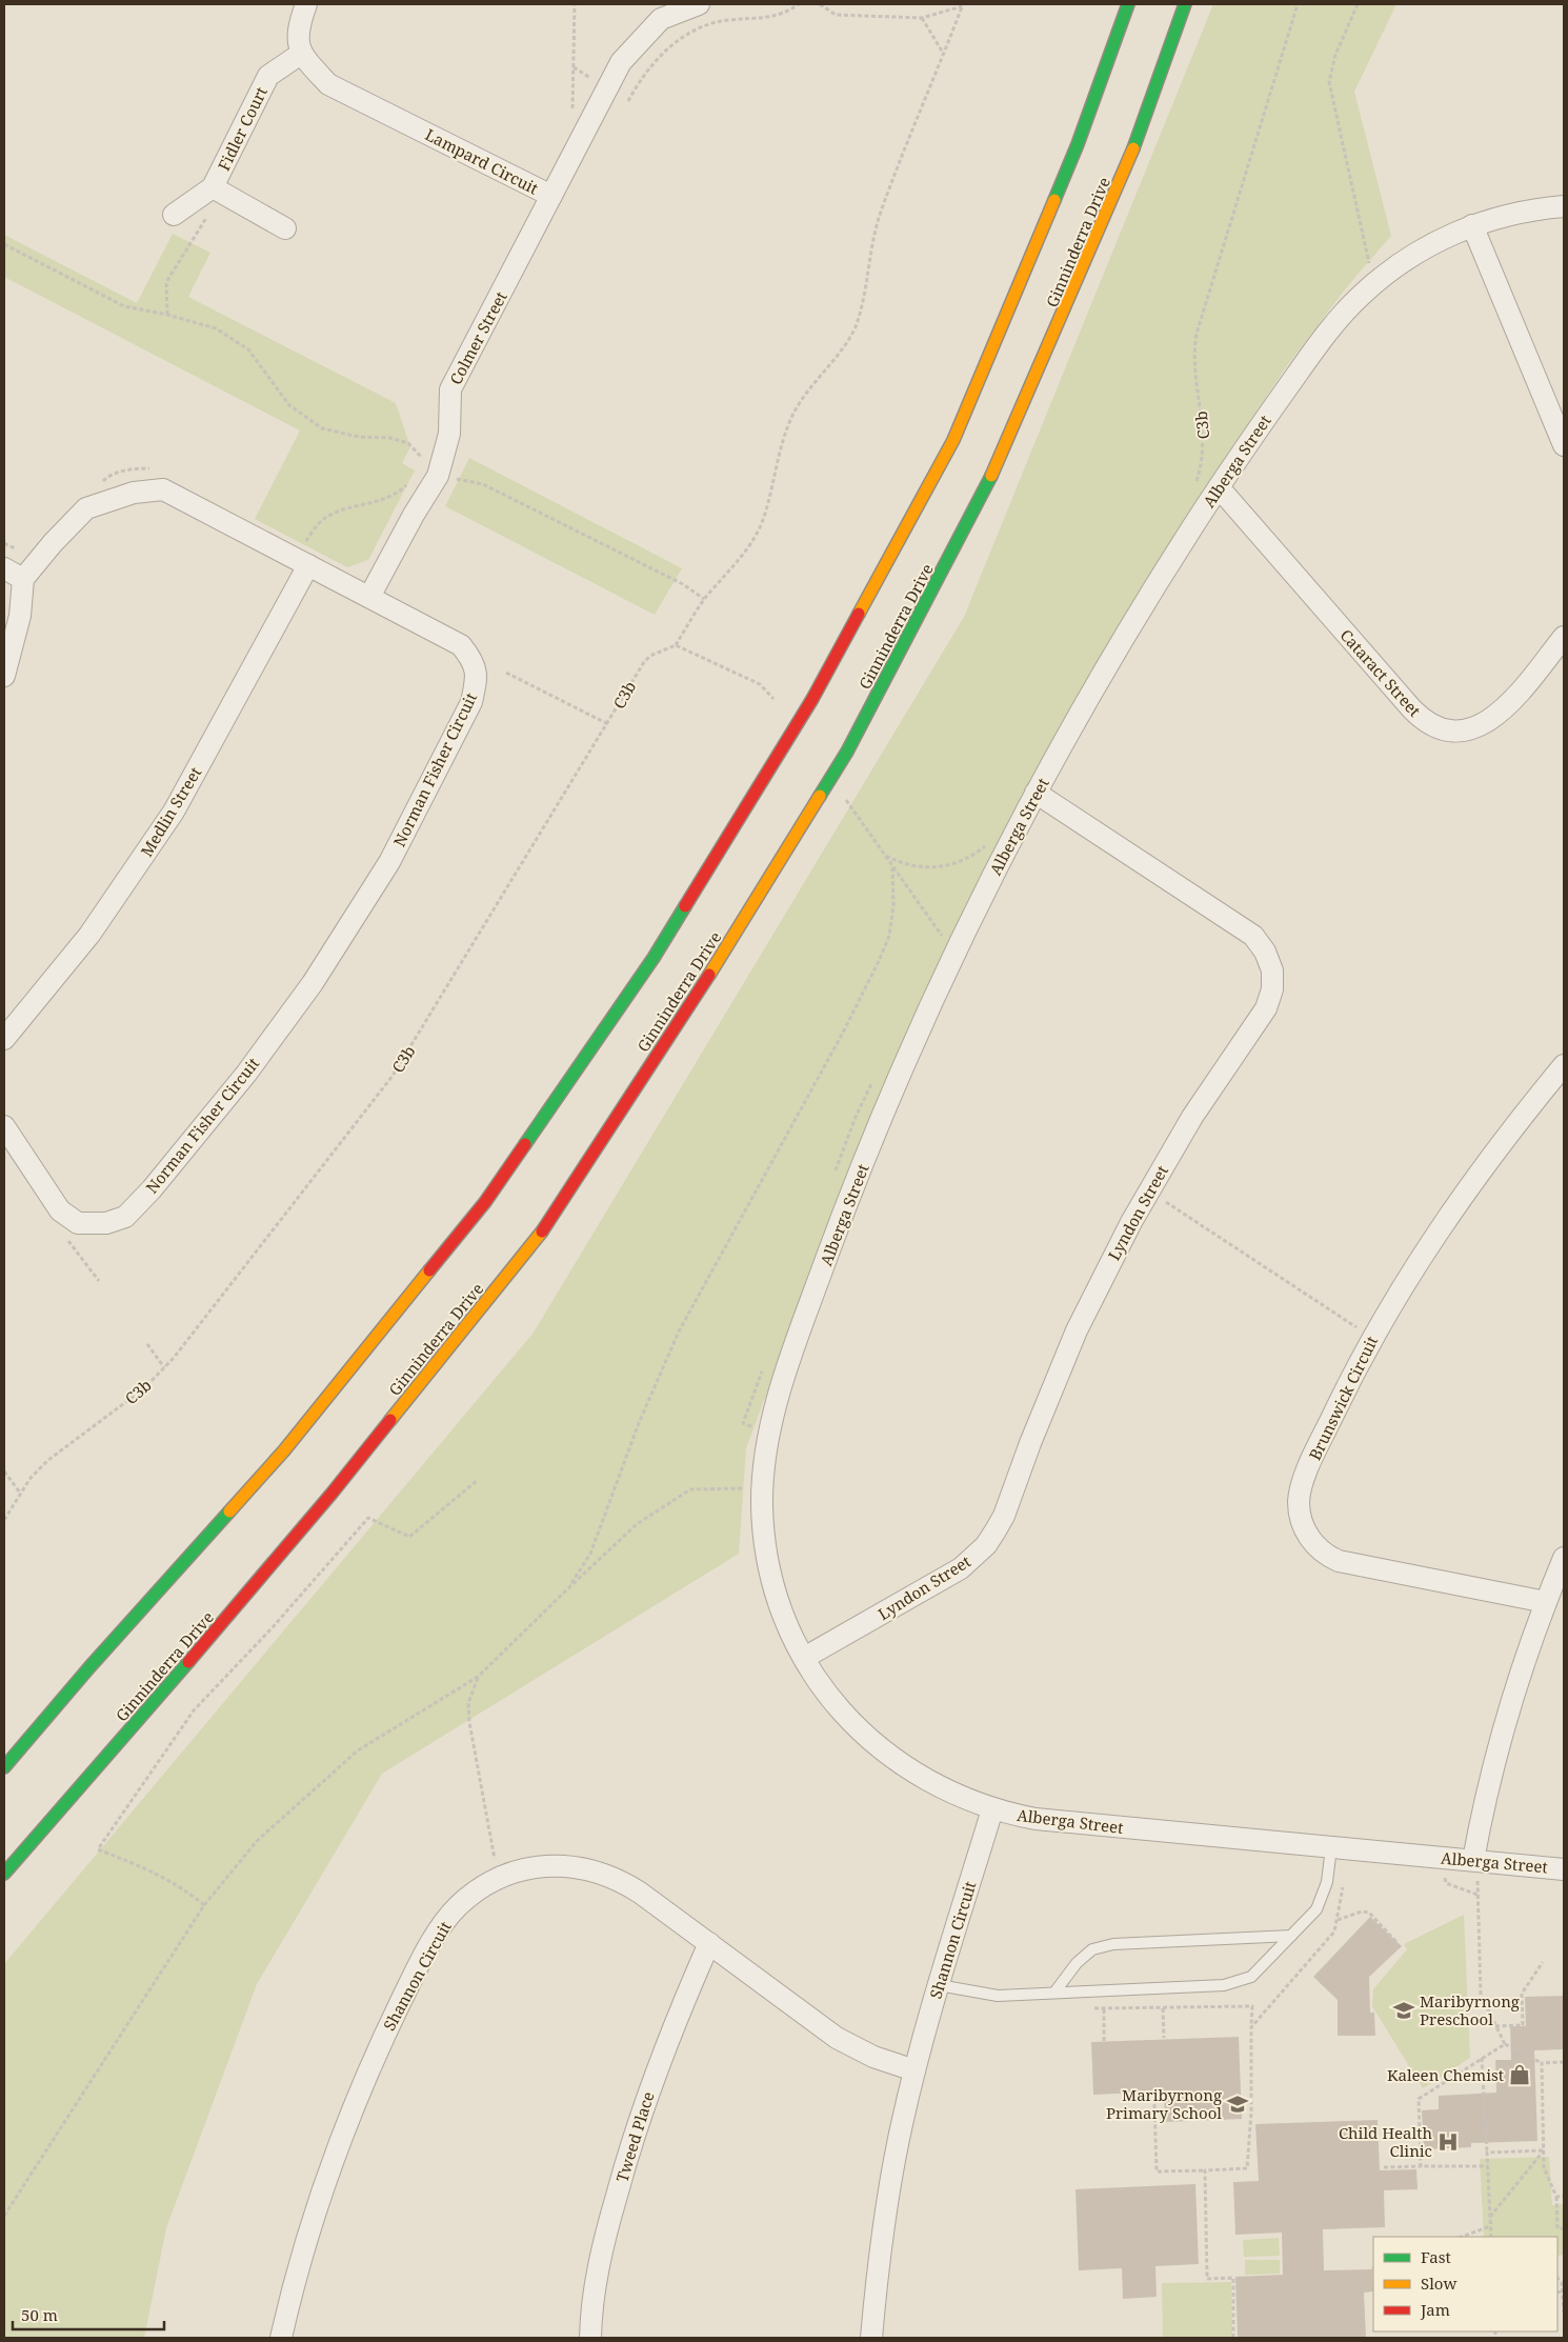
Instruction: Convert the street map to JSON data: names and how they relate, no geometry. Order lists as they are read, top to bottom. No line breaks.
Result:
{"streets":{"main road":["Ginninderra Drive"],"street":["Fidler Court","Lampard Circuit","Colmer Street","Alberga Street","Cataract Street","Norman Fisher Circuit","Medlin Street","Lyndon Street","Brunswick Circuit","Shannon Circuit","Tweed Place"],"path":["C3b"]},"crossings":[["Fidler Court","Lampard Circuit"],["Lampard Circuit","Colmer Street"],["Colmer Street","Norman Fisher Circuit"],["Alberga Street","Cataract Street"],["Alberga Street","Lyndon Street"],["Alberga Street","Shannon Circuit"],["Norman Fisher Circuit","Medlin Street"],["Shannon Circuit","Tweed Place"]],"places":{"school or university":["Maribyrnong Preschool","Maribyrnong Primary School"],"shop":["Kaleen Chemist"],"hospital":["Child Health Clinic"]},"legend":["Fast","Slow","Jam"],"scale_bar":"50 m"}
